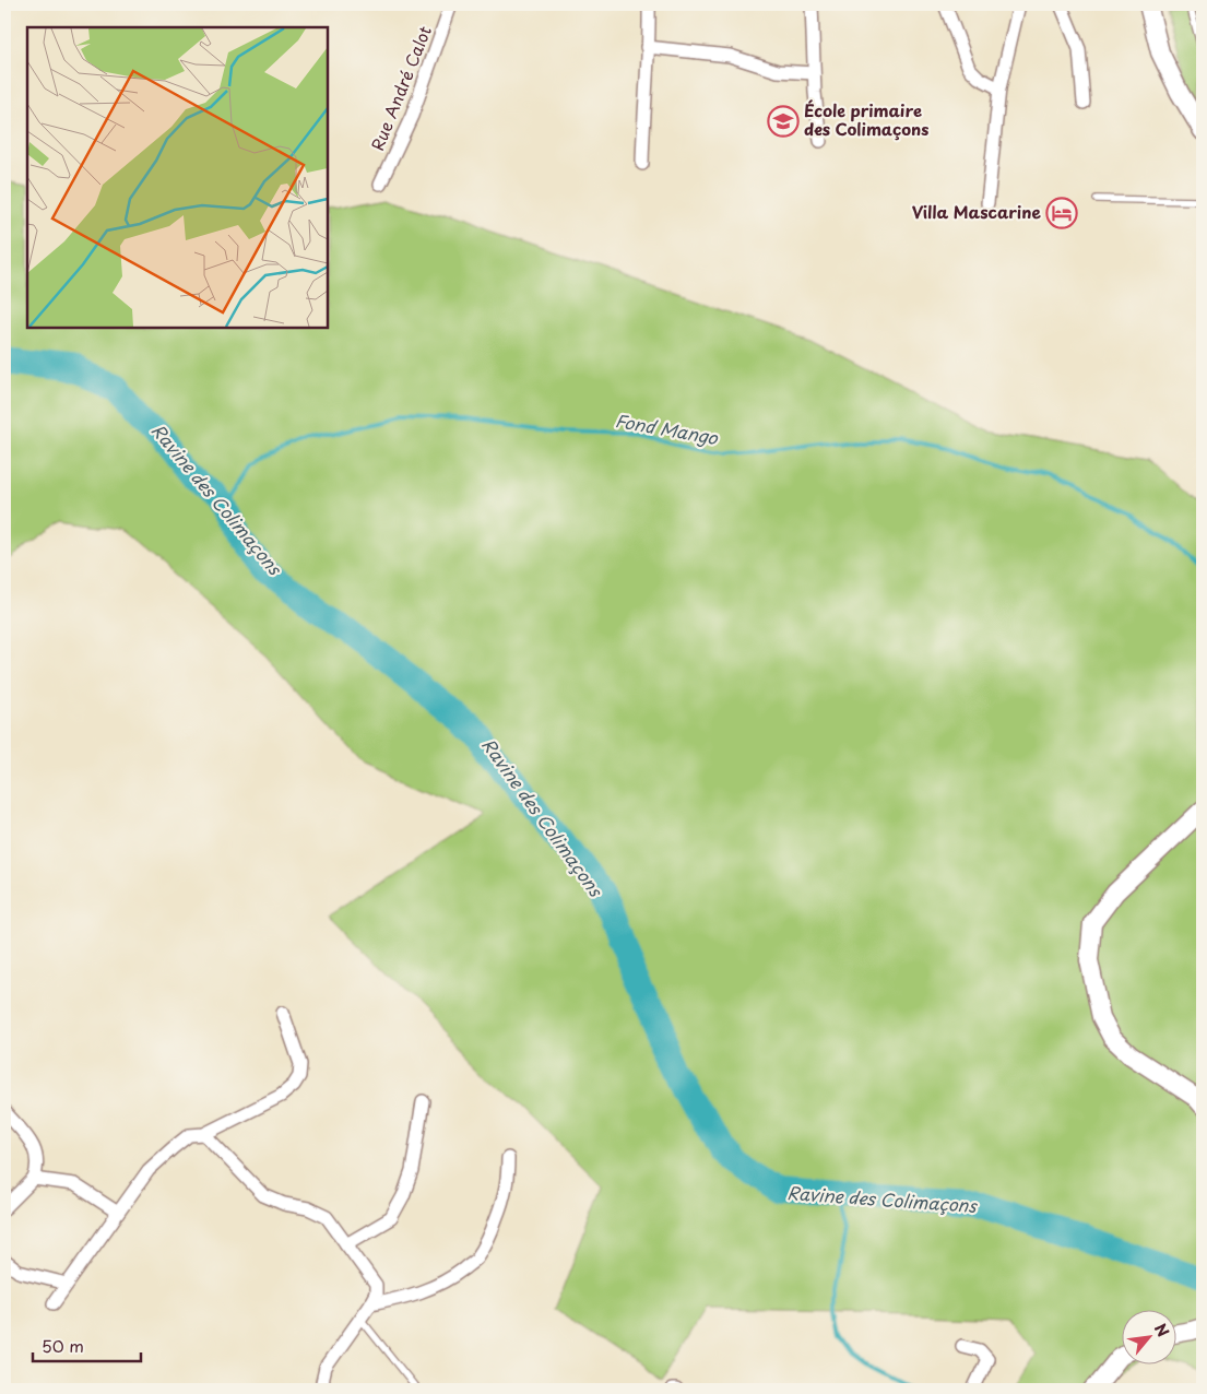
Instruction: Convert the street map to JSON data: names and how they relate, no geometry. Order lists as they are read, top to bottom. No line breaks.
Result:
{"streets":{"street":["Rue André Calot"]},"water":["Fond Mango","Ravine des Colimaçons"],"places":{"school or university":["École primaire des Colimaçons"],"hotel":["Villa Mascarine"]},"scale_bar":"50 m","north":"top right"}
